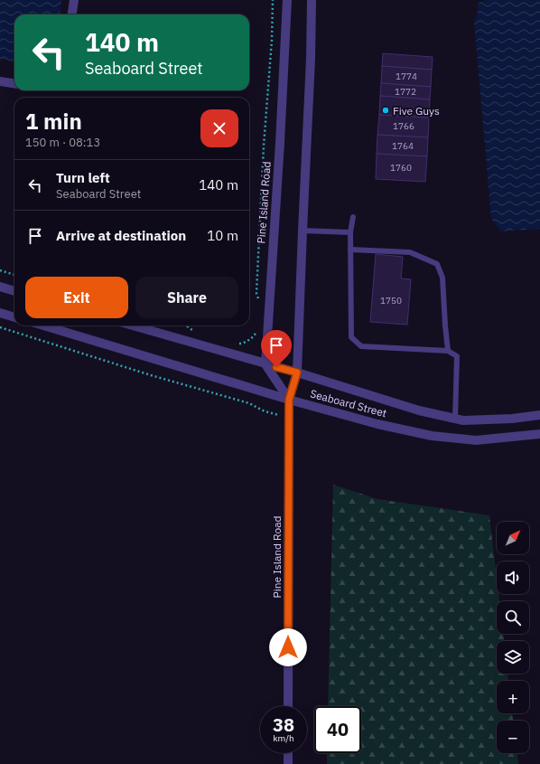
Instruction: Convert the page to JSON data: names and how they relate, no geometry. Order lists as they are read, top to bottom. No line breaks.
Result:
{"streets":{"street":["Pine Island Road","Seaboard Street"]},"crossings":[["Pine Island Road","Seaboard Street"]],"places":["Five Guys"],"house_numbers":["1774","1772","1766","1764","1760","1750"],"north":"top right","page":{"turn":["140 m","Seaboard Street"],"heading":["1 min","150 m · 08:13"],"list":[{"name":"Turn left","note":"Seaboard Street","value":"140 m"},{"name":"Arrive at destination","value":"10 m"}],"buttons":["Exit","Share"],"map_buttons":["+","−"],"speed":"38 km/h","limit":"40"}}
